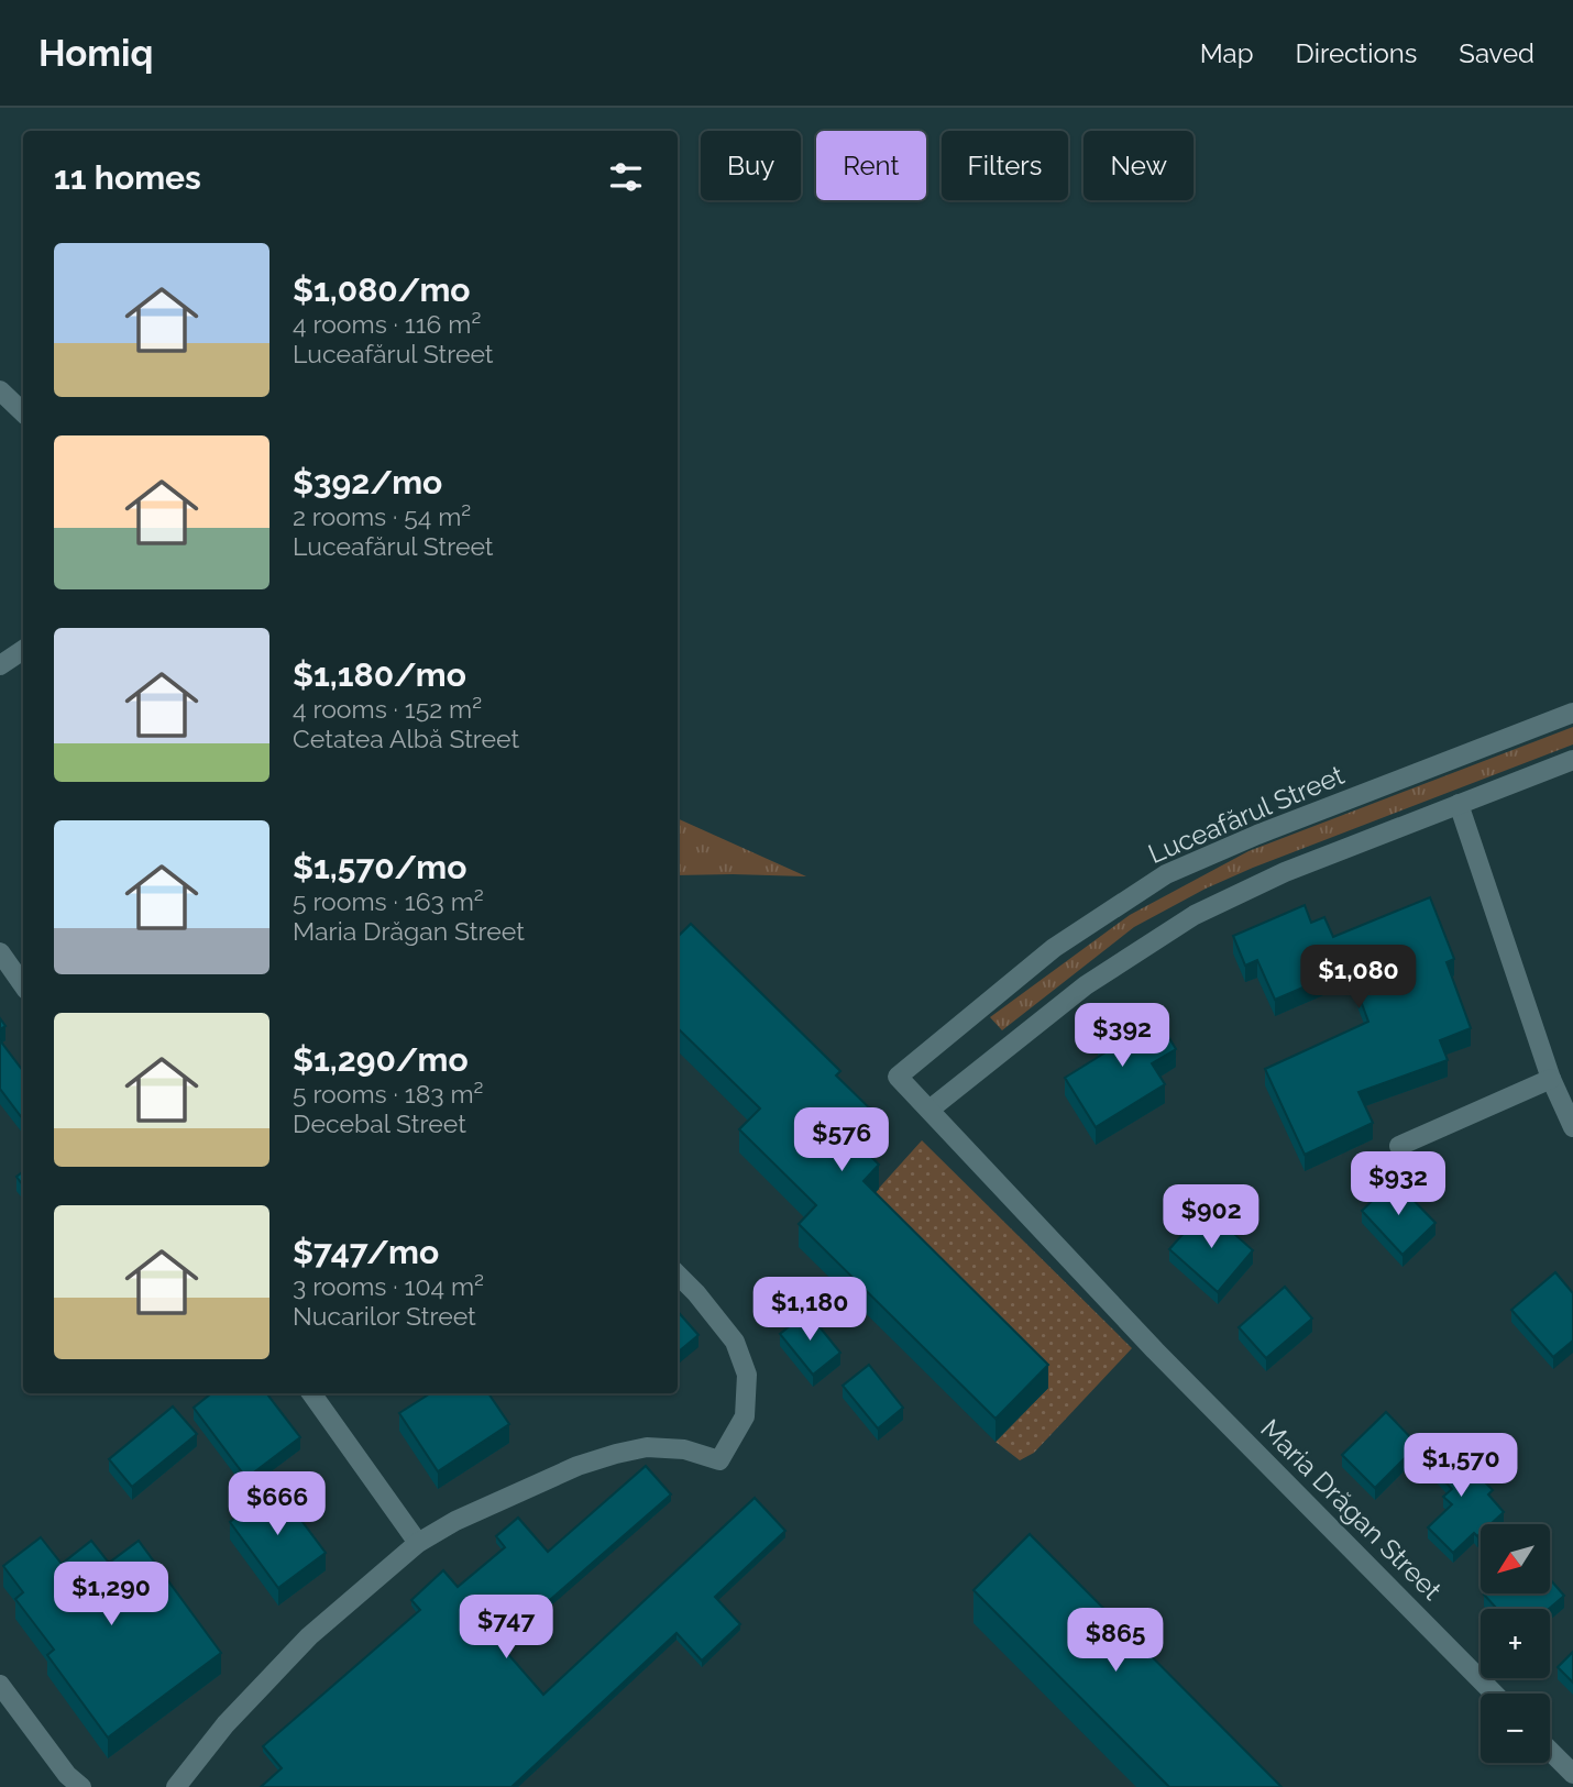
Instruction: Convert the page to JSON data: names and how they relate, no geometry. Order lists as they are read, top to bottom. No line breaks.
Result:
{"streets":{"street":["Luceafărul Street","Maria Drăgan Street"]},"crossings":[["Luceafărul Street","Maria Drăgan Street"]],"north":"bottom left","page":{"header":"Homiq","nav":["Map","Directions","Saved"],"chip":["Buy","Rent","Filters","New"],"heading":"11 homes","list":[{"name":"$1,080/mo","note":"4 rooms · 116 m² · Luceafărul Street"},{"name":"$392/mo","note":"2 rooms · 54 m² · Luceafărul Street"},{"name":"$1,180/mo","note":"4 rooms · 152 m² · Cetatea Albă Street"},{"name":"$1,570/mo","note":"5 rooms · 163 m² · Maria Drăgan Street"},{"name":"$1,290/mo","note":"5 rooms · 183 m² · Decebal Street"},{"name":"$747/mo","note":"3 rooms · 104 m² · Nucarilor Street"}],"price":["$1,080","$392","$576","$932","$902","$1,180","$1,570","$666","$1,290","$747","$865"],"map_buttons":["+","−"]}}
